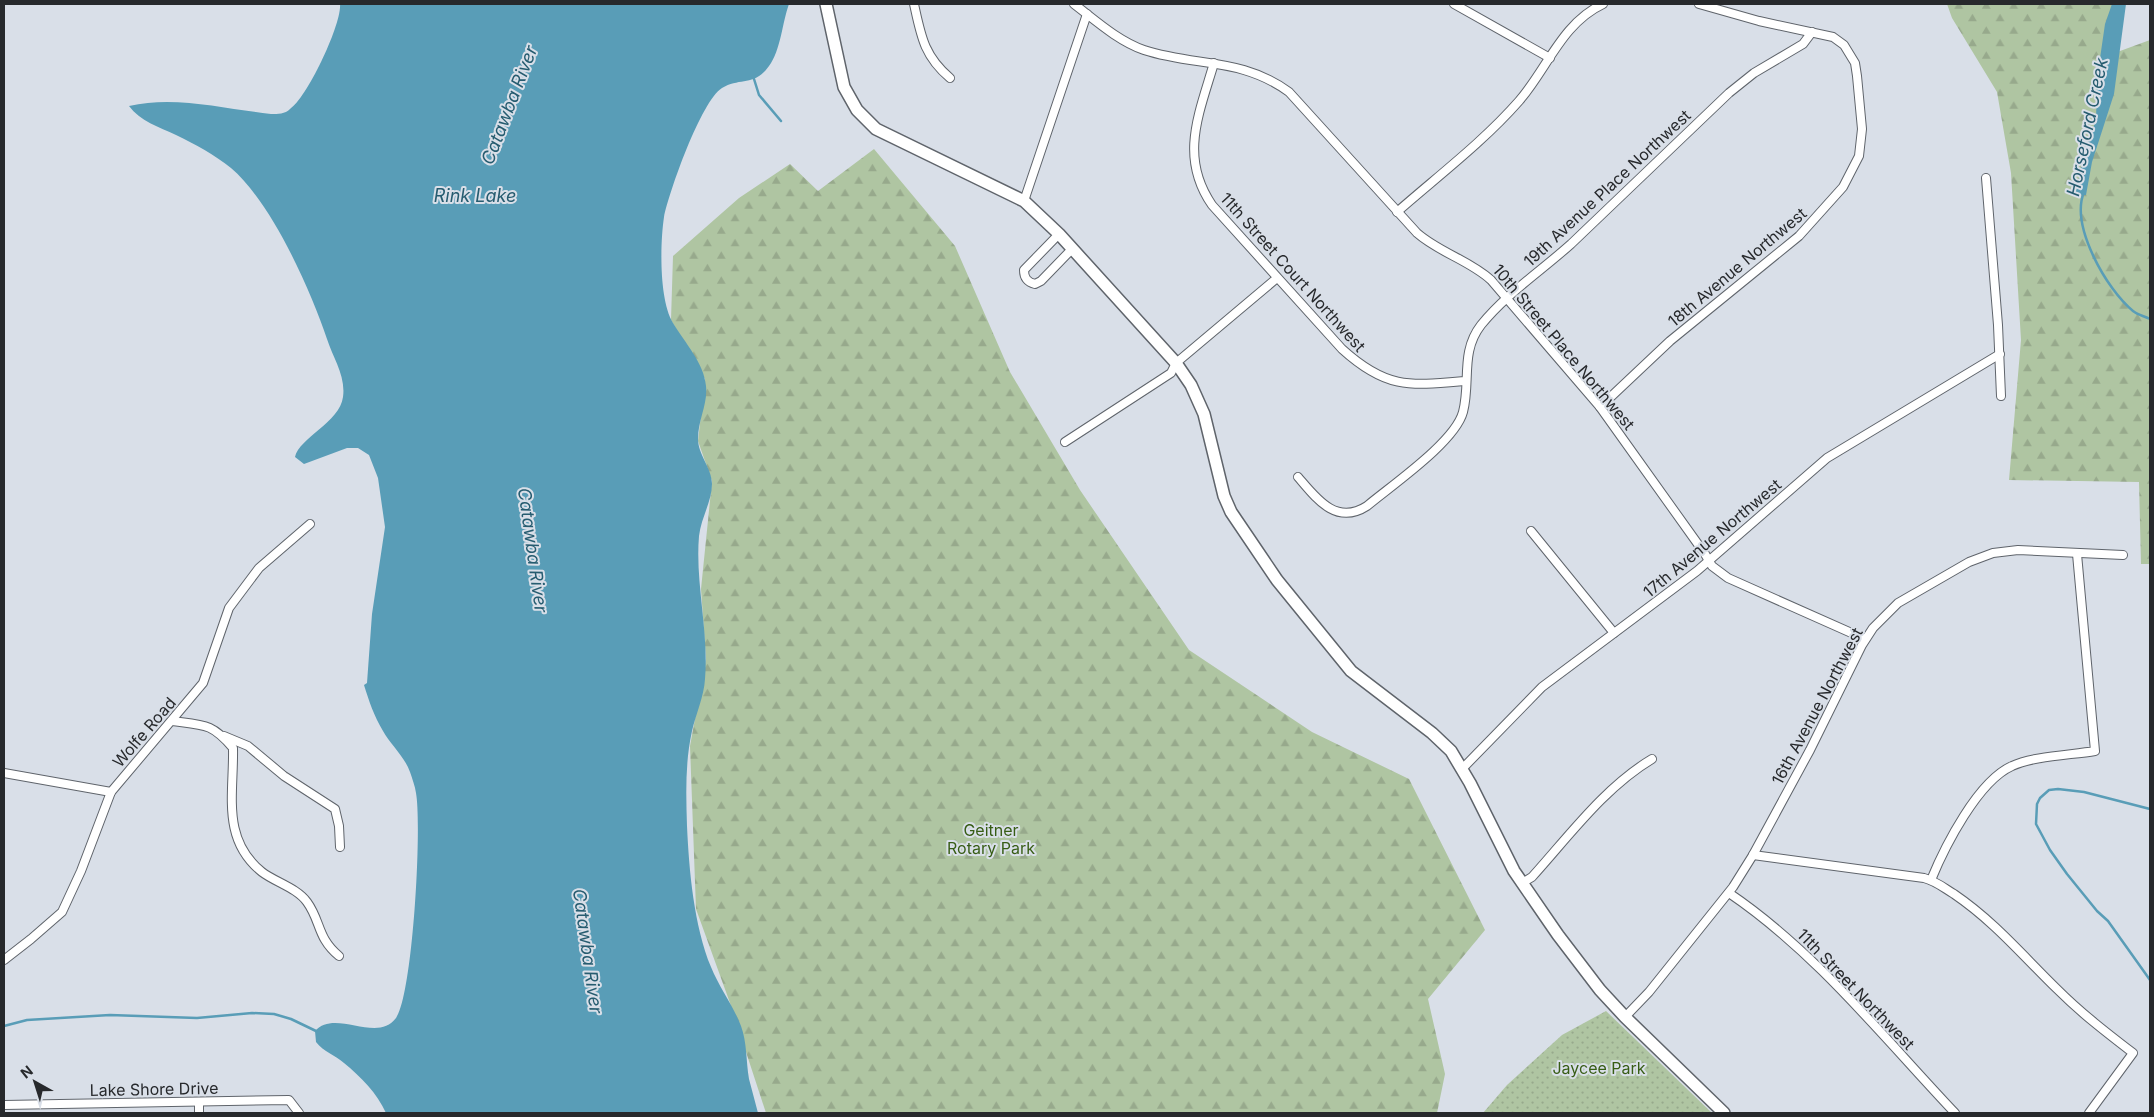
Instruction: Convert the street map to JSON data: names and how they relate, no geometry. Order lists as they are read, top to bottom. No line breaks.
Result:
{"streets":{"street":["19th Avenue Place Northwest","18th Avenue Northwest","11th Street Court Northwest","10th Street Place Northwest","17th Avenue Northwest","16th Avenue Northwest","Wolfe Road","11th Street Northwest","Lake Shore Drive"]},"crossings":[["19th Avenue Place Northwest","18th Avenue Northwest"],["19th Avenue Place Northwest","11th Street Court Northwest"],["19th Avenue Place Northwest","10th Street Place Northwest"],["18th Avenue Northwest","10th Street Place Northwest"],["11th Street Court Northwest","10th Street Place Northwest"],["10th Street Place Northwest","17th Avenue Northwest"],["10th Street Place Northwest","16th Avenue Northwest"],["16th Avenue Northwest","11th Street Northwest"]],"water":["Catawba River","Horseford Creek","Rink Lake"],"parks":["Geitner Rotary Park","Jaycee Park"],"north":"top left"}
